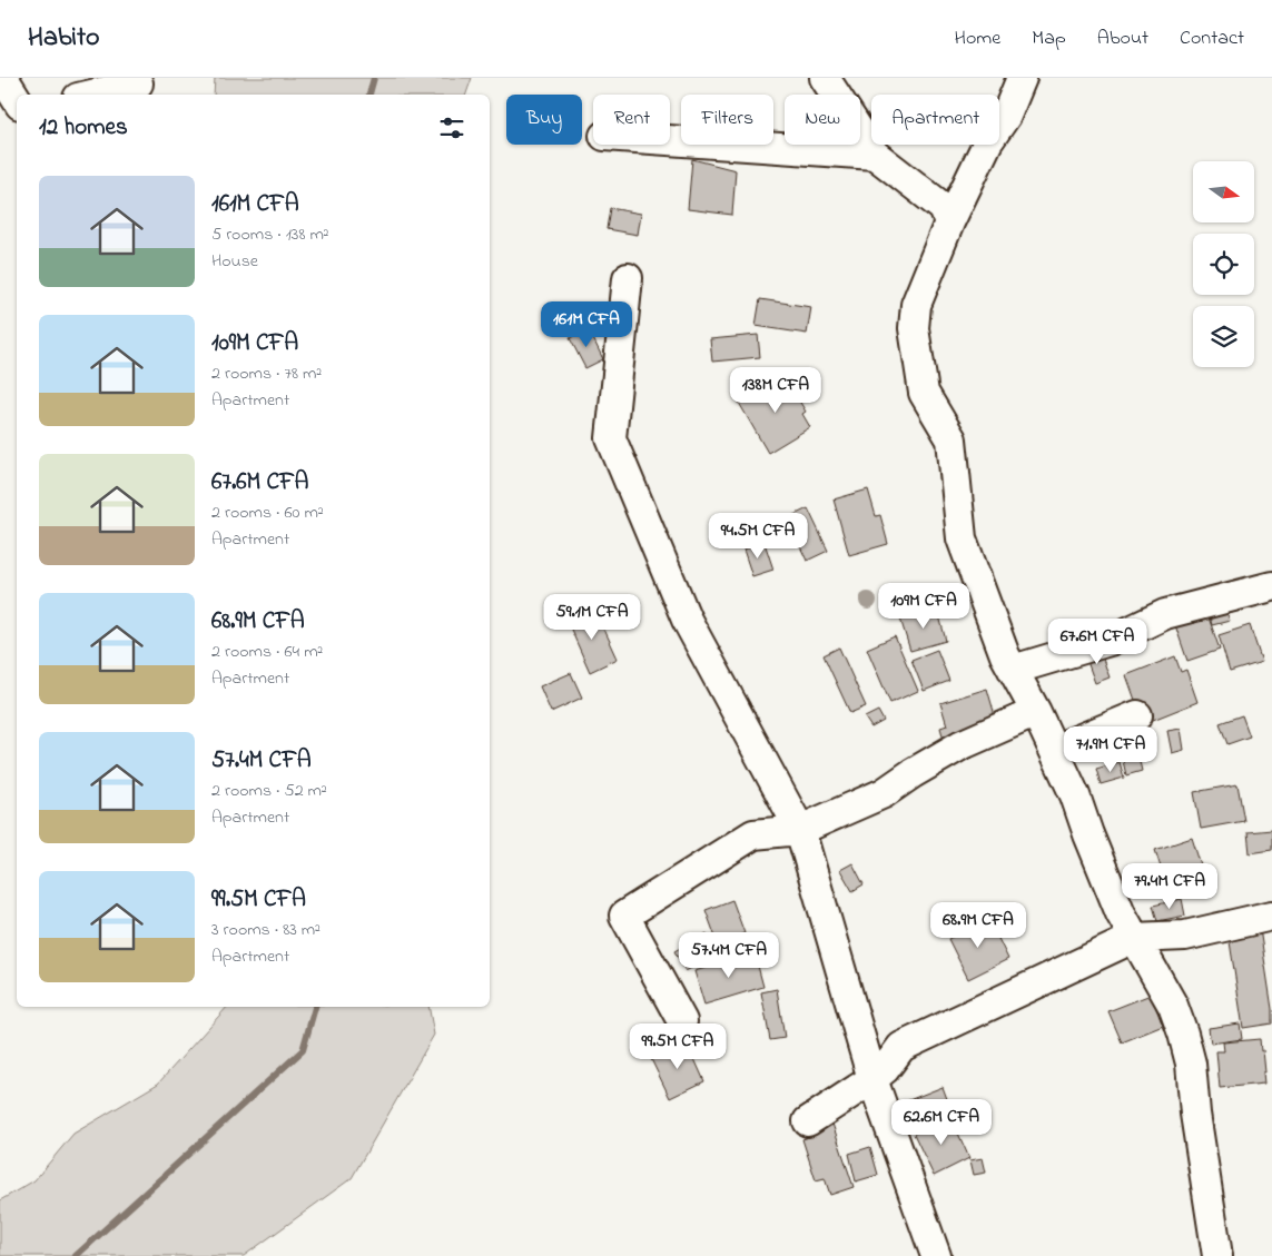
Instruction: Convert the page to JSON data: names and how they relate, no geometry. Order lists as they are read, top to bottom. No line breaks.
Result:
{"north":"right","page":{"header":"Habito","nav":["Home","Map","About","Contact"],"chip":["Buy","Rent","Filters","New","Apartment"],"heading":"12 homes","list":[{"name":"161M CFA","note":"5 rooms · 138 m² · House"},{"name":"109M CFA","note":"2 rooms · 78 m² · Apartment"},{"name":"67.6M CFA","note":"2 rooms · 60 m² · Apartment"},{"name":"68.9M CFA","note":"2 rooms · 64 m² · Apartment"},{"name":"57.4M CFA","note":"2 rooms · 52 m² · Apartment"},{"name":"99.5M CFA","note":"3 rooms · 83 m² · Apartment"}],"price":["161M CFA","138M CFA","94.5M CFA","109M CFA","59.1M CFA","67.6M CFA","71.9M CFA","79.4M CFA","68.9M CFA","57.4M CFA","99.5M CFA","62.6M CFA"]}}
